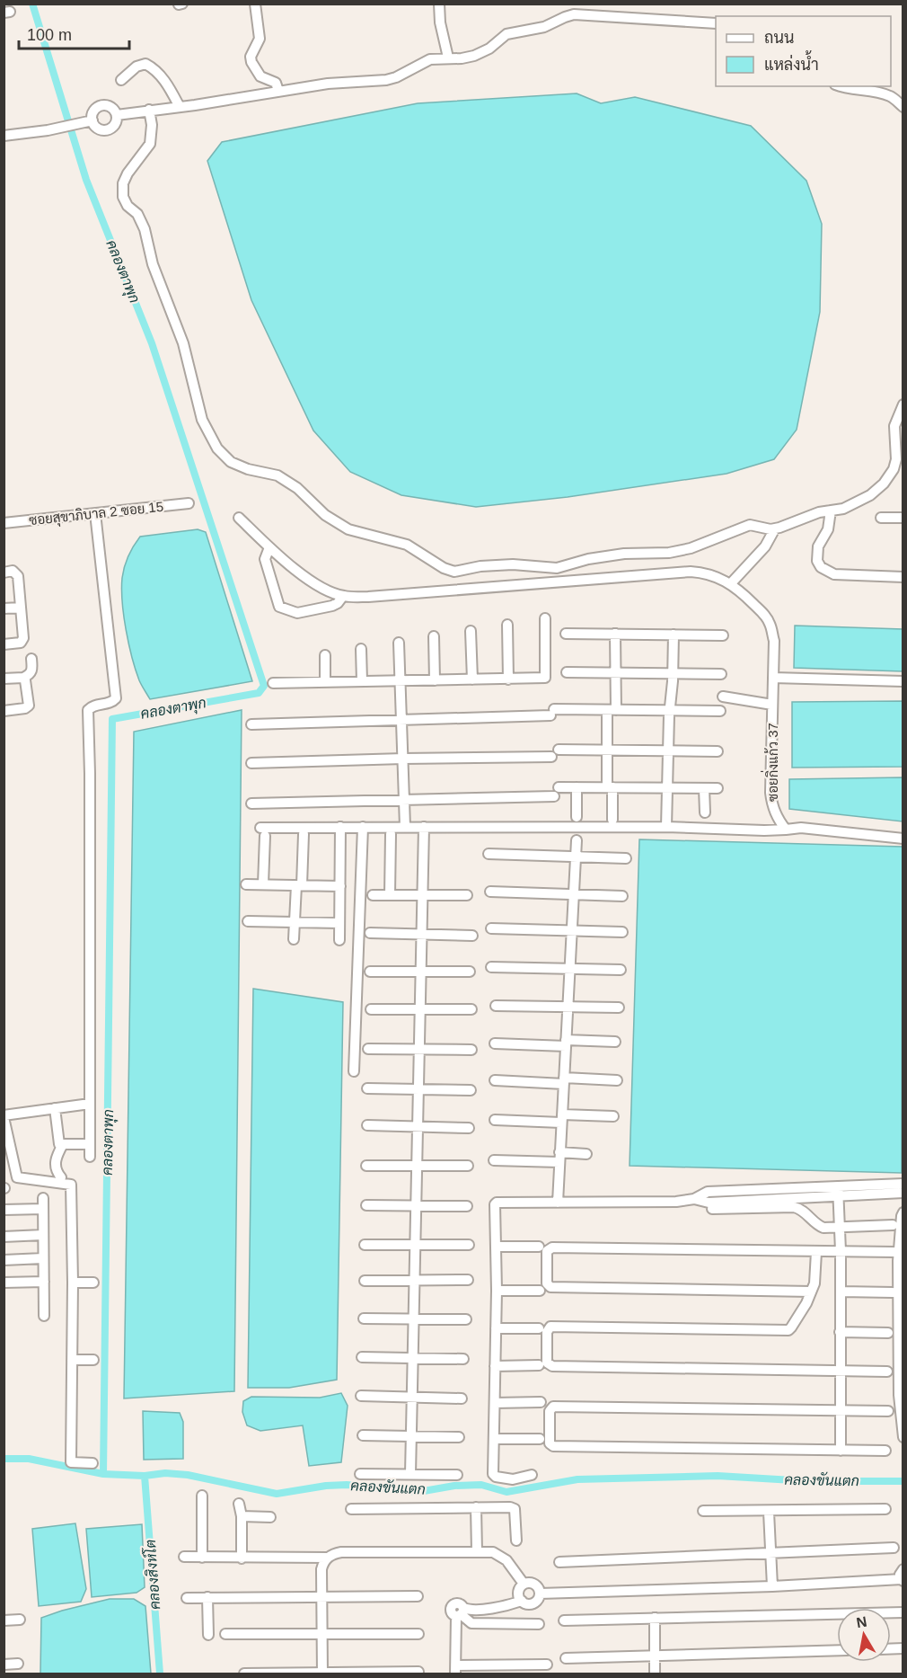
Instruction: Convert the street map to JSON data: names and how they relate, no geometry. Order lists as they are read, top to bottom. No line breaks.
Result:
{"streets":{"street":["ซอยสุขาภิบาล 2 ซอย 15","ซอยกิ่งแก้ว 37"]},"water":["คลองตาพุก","คลองขันแตก","คลองสิงห์โต"],"legend":["ถนน","แหล่งน้ำ"],"scale_bar":"100 m","north":"top"}
